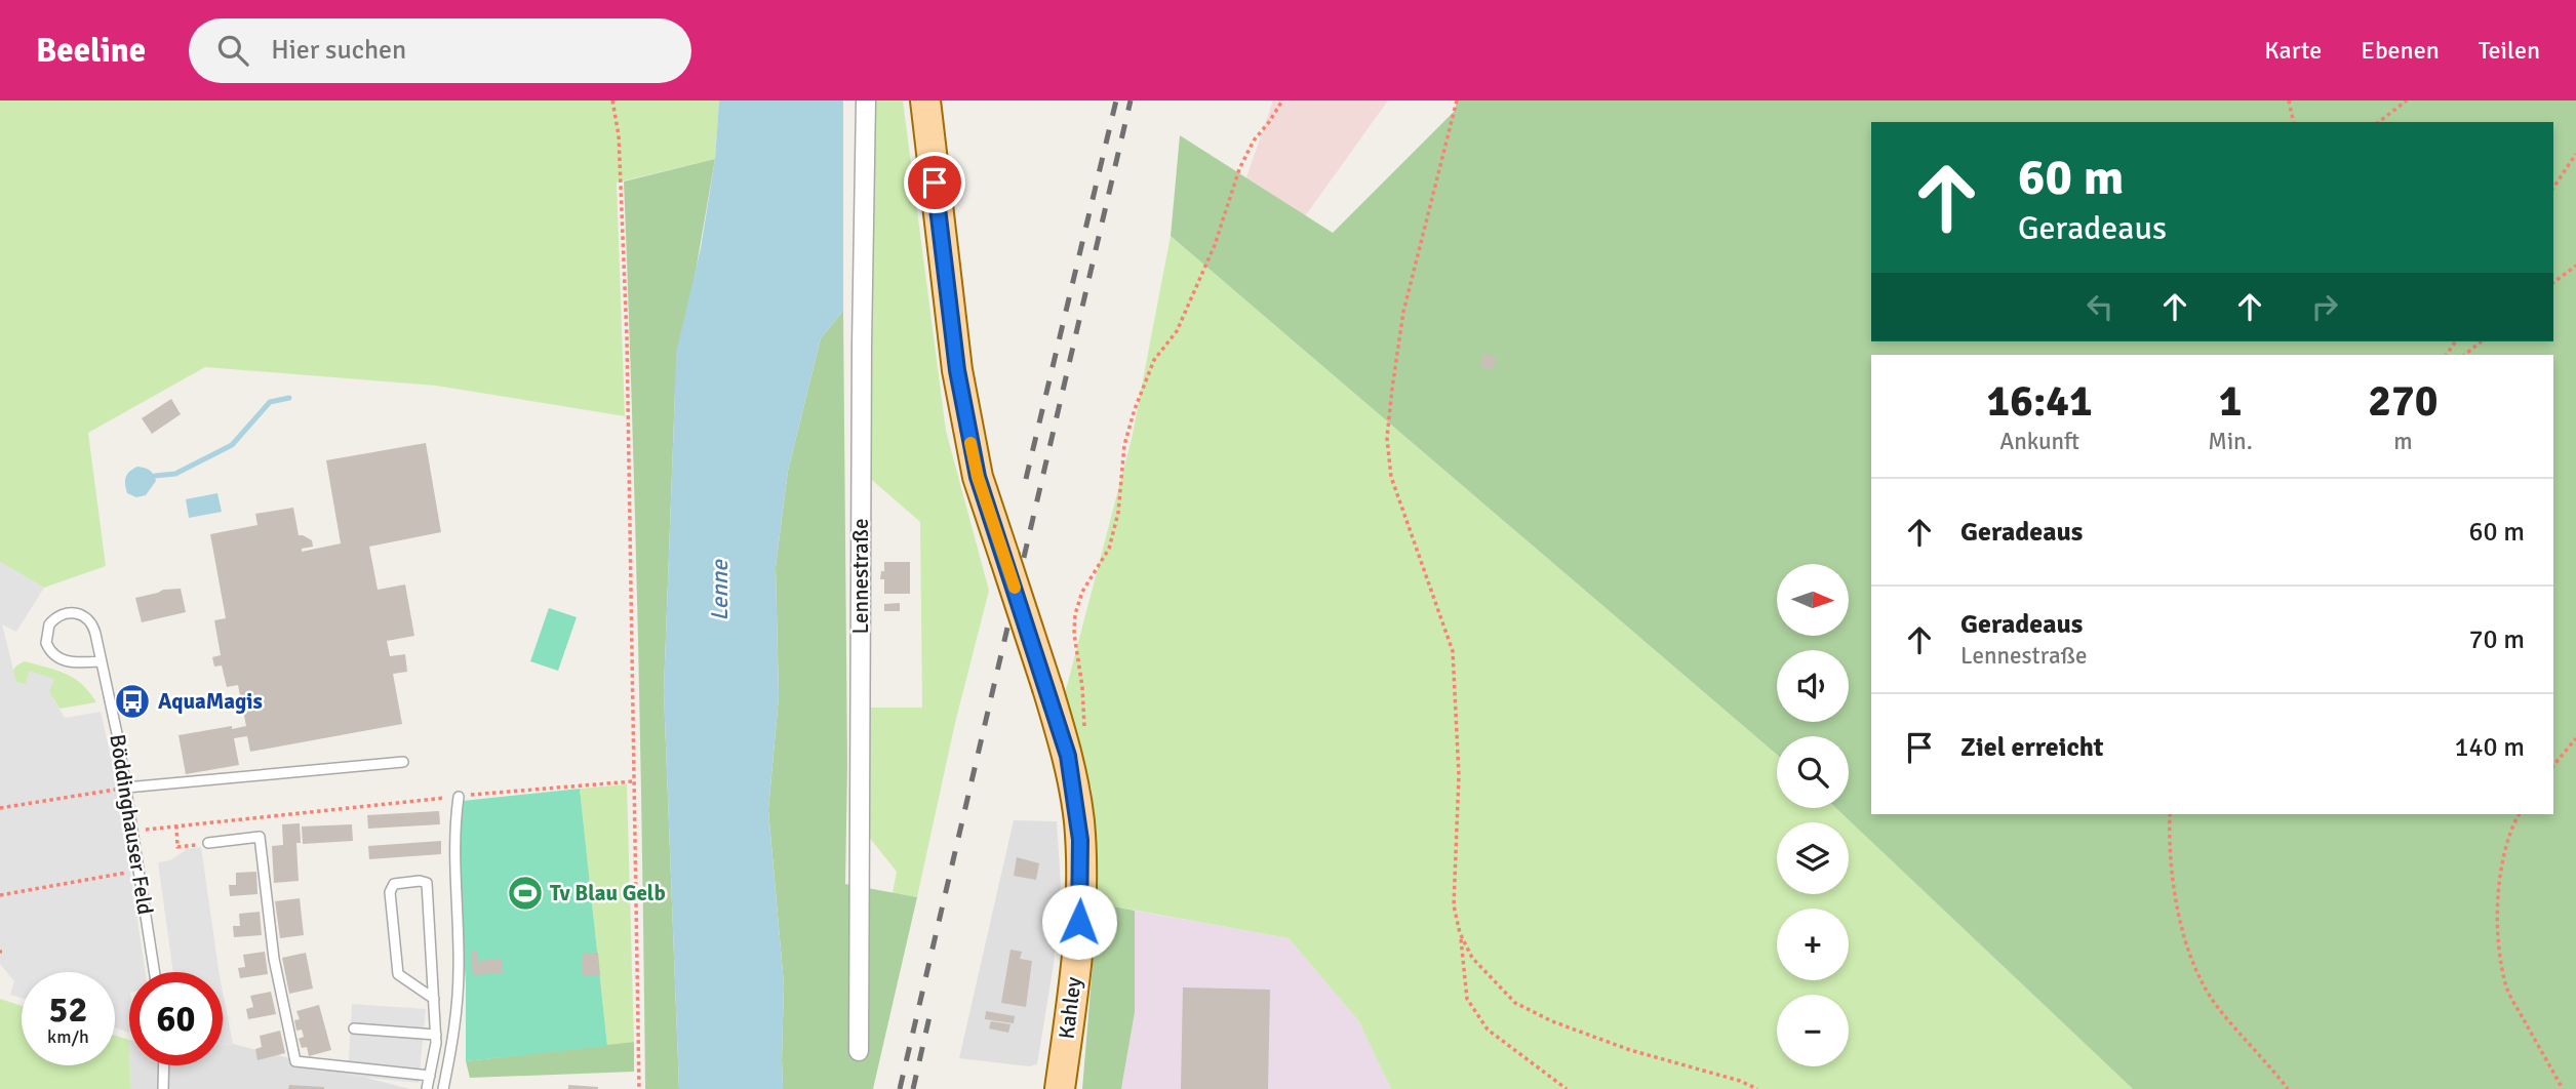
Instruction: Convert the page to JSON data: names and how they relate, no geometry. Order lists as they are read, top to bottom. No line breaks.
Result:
{"streets":{"main road":["Kahley"],"street":["Lennestraße"],"lane":["Böddinghauser Feld"]},"water":["Lenne"],"places":{"bus stop":["AquaMagis"],"sports":["Tv Blau Gelb"]},"north":"right","page":{"header":"Beeline","search":"Hier suchen","nav":["Karte","Ebenen","Teilen"],"turn":["60 m","Geradeaus"],"eta":["16:41","Ankunft","1","Min.","270","m"],"list":[{"name":"Geradeaus","value":"60 m"},{"name":"Geradeaus","note":"Lennestraße","value":"70 m"},{"name":"Ziel erreicht","value":"140 m"}],"map_buttons":["+","−"],"speed":"52 km/h","limit":"60"}}
